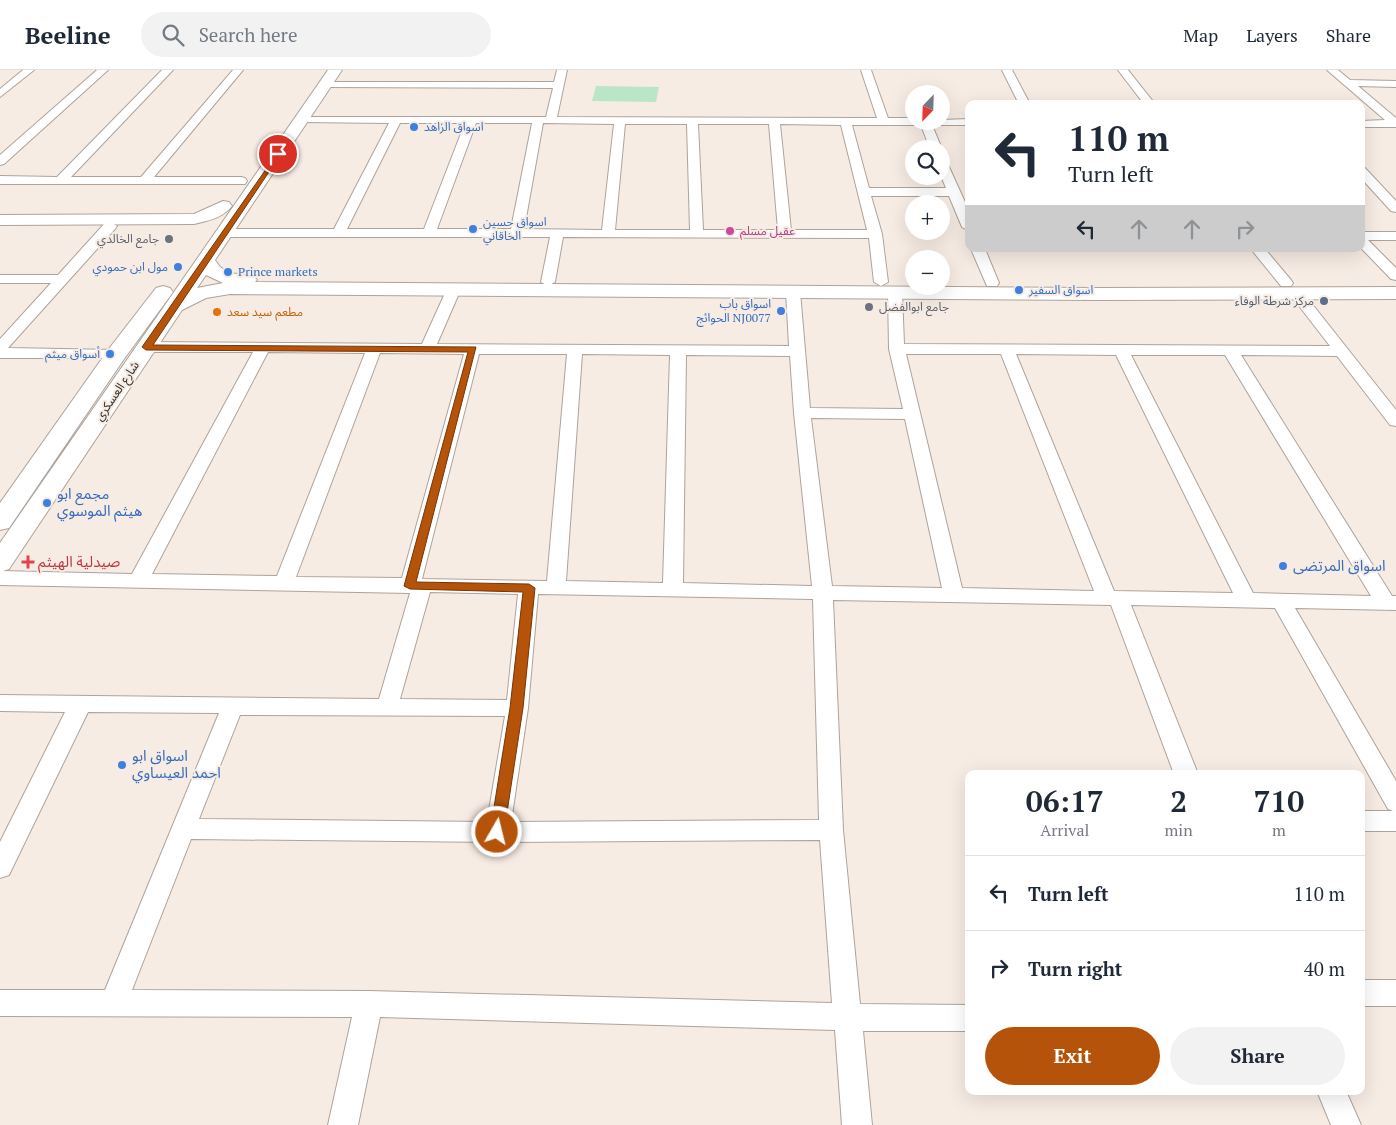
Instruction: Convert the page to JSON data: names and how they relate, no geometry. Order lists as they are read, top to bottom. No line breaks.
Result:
{"streets":{"street":["شارع العسكري"]},"places":{"other":["اسواق الزاهد","اسواق حسين الخاقاني","عقيل مسلم","جامع الخالدي","مول ابن حمودي","Prince markets","اسواق السفير","مركز شرطة الوفاء","جامع ابوالفضل","اسواق باب الحوائج NJ0077","مطعم سيد سعد","أسواق ميثم","مجمع ابو هيثم الموسوي","اسواق المرتضى","اسواق ابو احمد العيساوي"],"health":["صيدلية الهيثم"]},"north":"bottom left","page":{"header":"Beeline","search":"Search here","nav":["Map","Layers","Share"],"map_buttons":["+","−"],"turn":["110 m","Turn left"],"eta":["06:17","Arrival","2","min","710","m"],"list":[{"name":"Turn left","value":"110 m"},{"name":"Turn right","value":"40 m"}],"buttons":["Exit","Share"]}}
